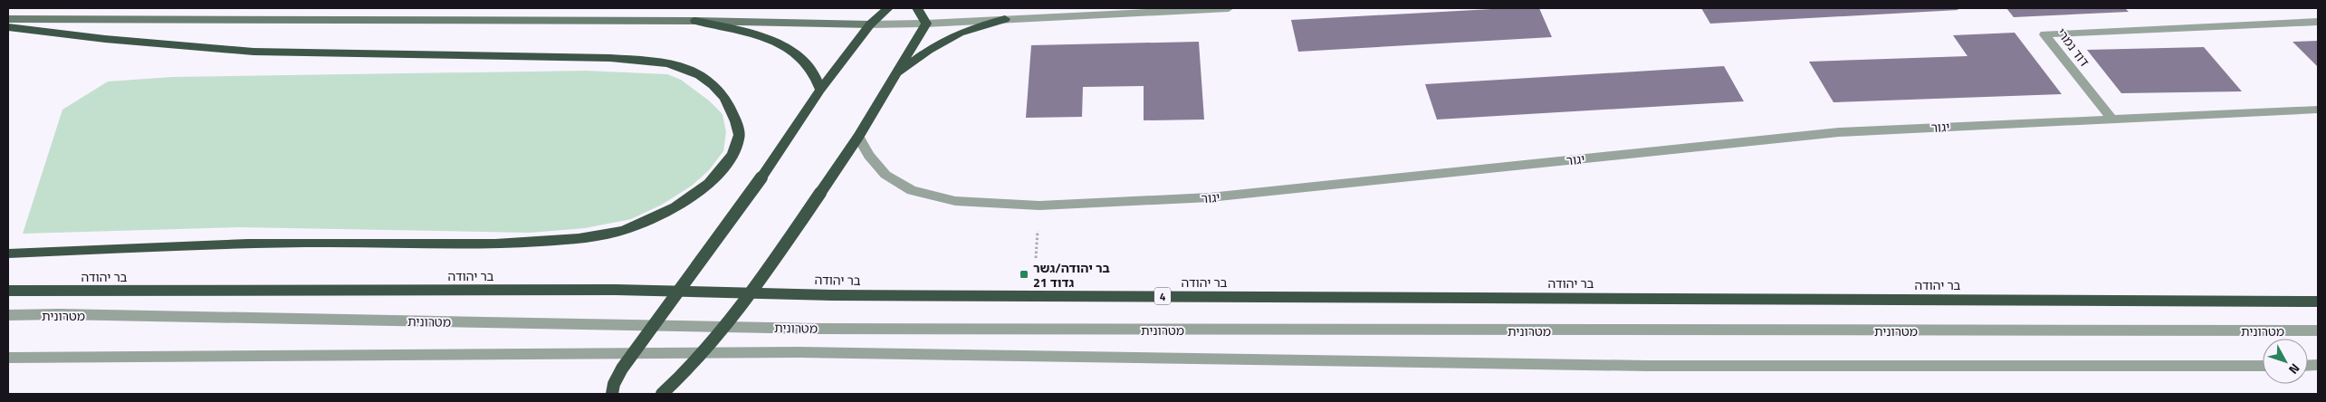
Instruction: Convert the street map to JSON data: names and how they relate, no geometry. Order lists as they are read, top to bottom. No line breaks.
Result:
{"streets":{"highway":["בר יהודה","4"],"street":["דוד נמרי","יגור","מטרונית"]},"crossings":[["דוד נמרי","יגור"]],"places":{"transit":["בר יהודה/גשר גדוד 21"]},"north":"bottom right"}
